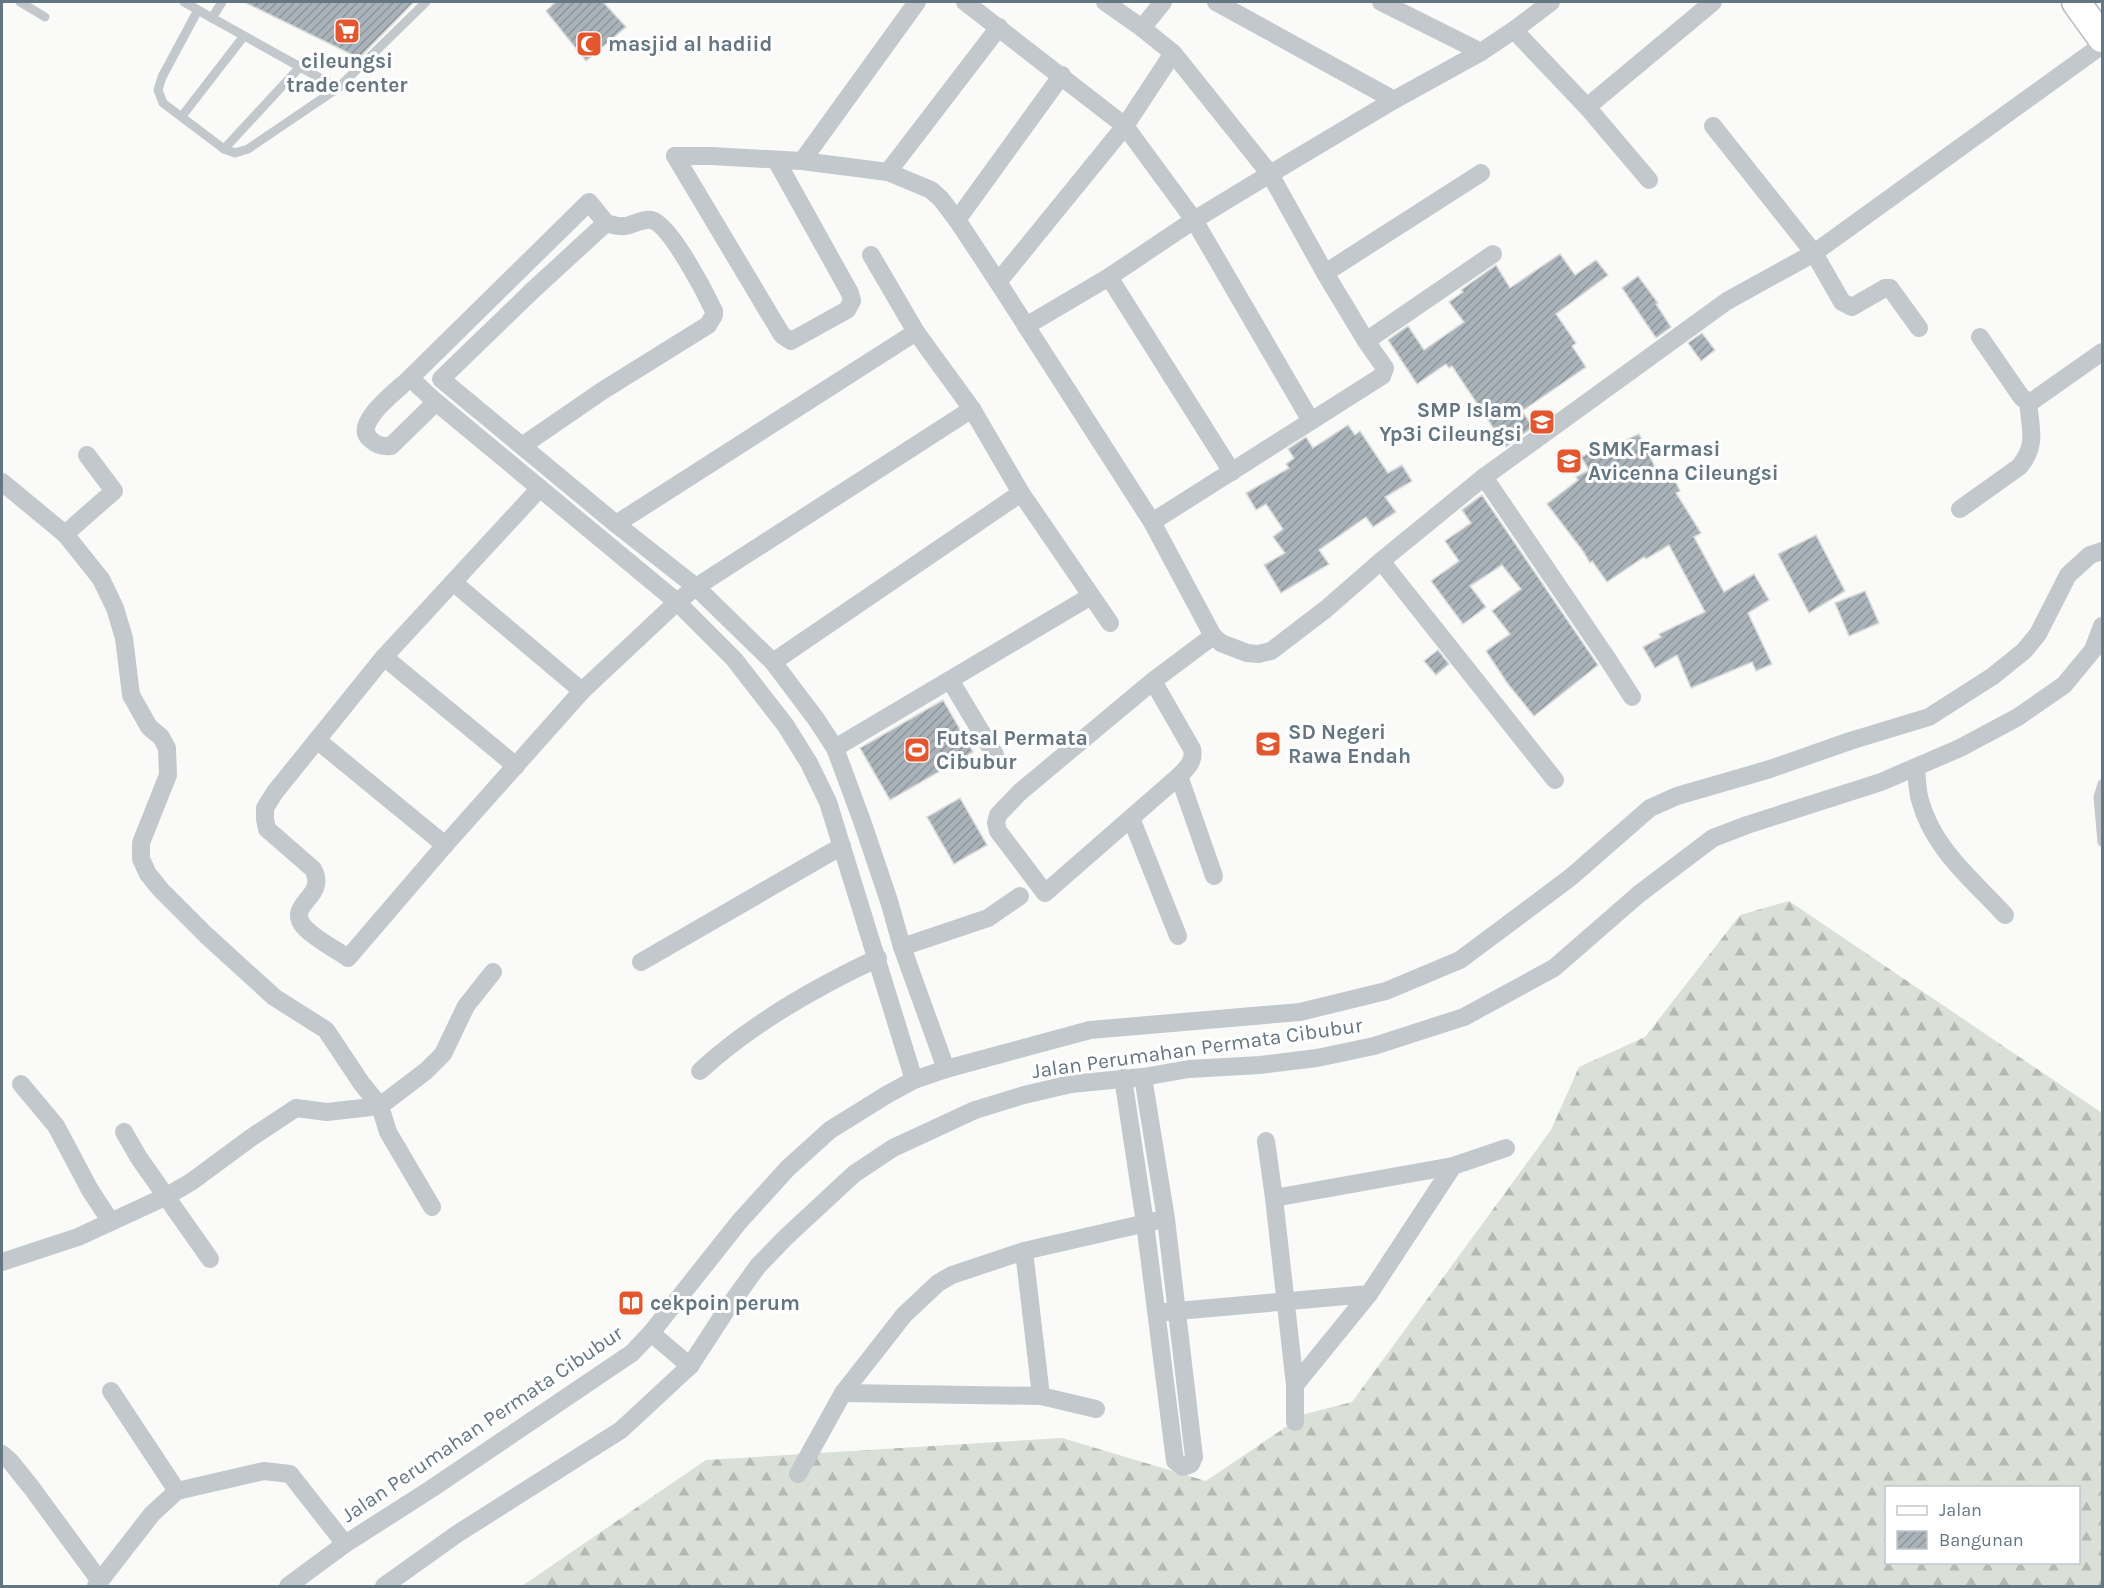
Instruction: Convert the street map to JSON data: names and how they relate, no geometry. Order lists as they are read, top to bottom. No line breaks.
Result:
{"streets":{"street":["Jalan Perumahan Permata Cibubur"]},"places":{"supermarket":["cileungsi trade center"],"mosque":["masjid al hadiid"],"school or university":["SMP Islam Yp3i Cileungsi","SMK Farmasi Avicenna Cileungsi","SD Negeri Rawa Endah"],"sports":["Futsal Permata Cibubur"],"library":["cekpoin perum"]},"legend":["Jalan","Bangunan"]}
